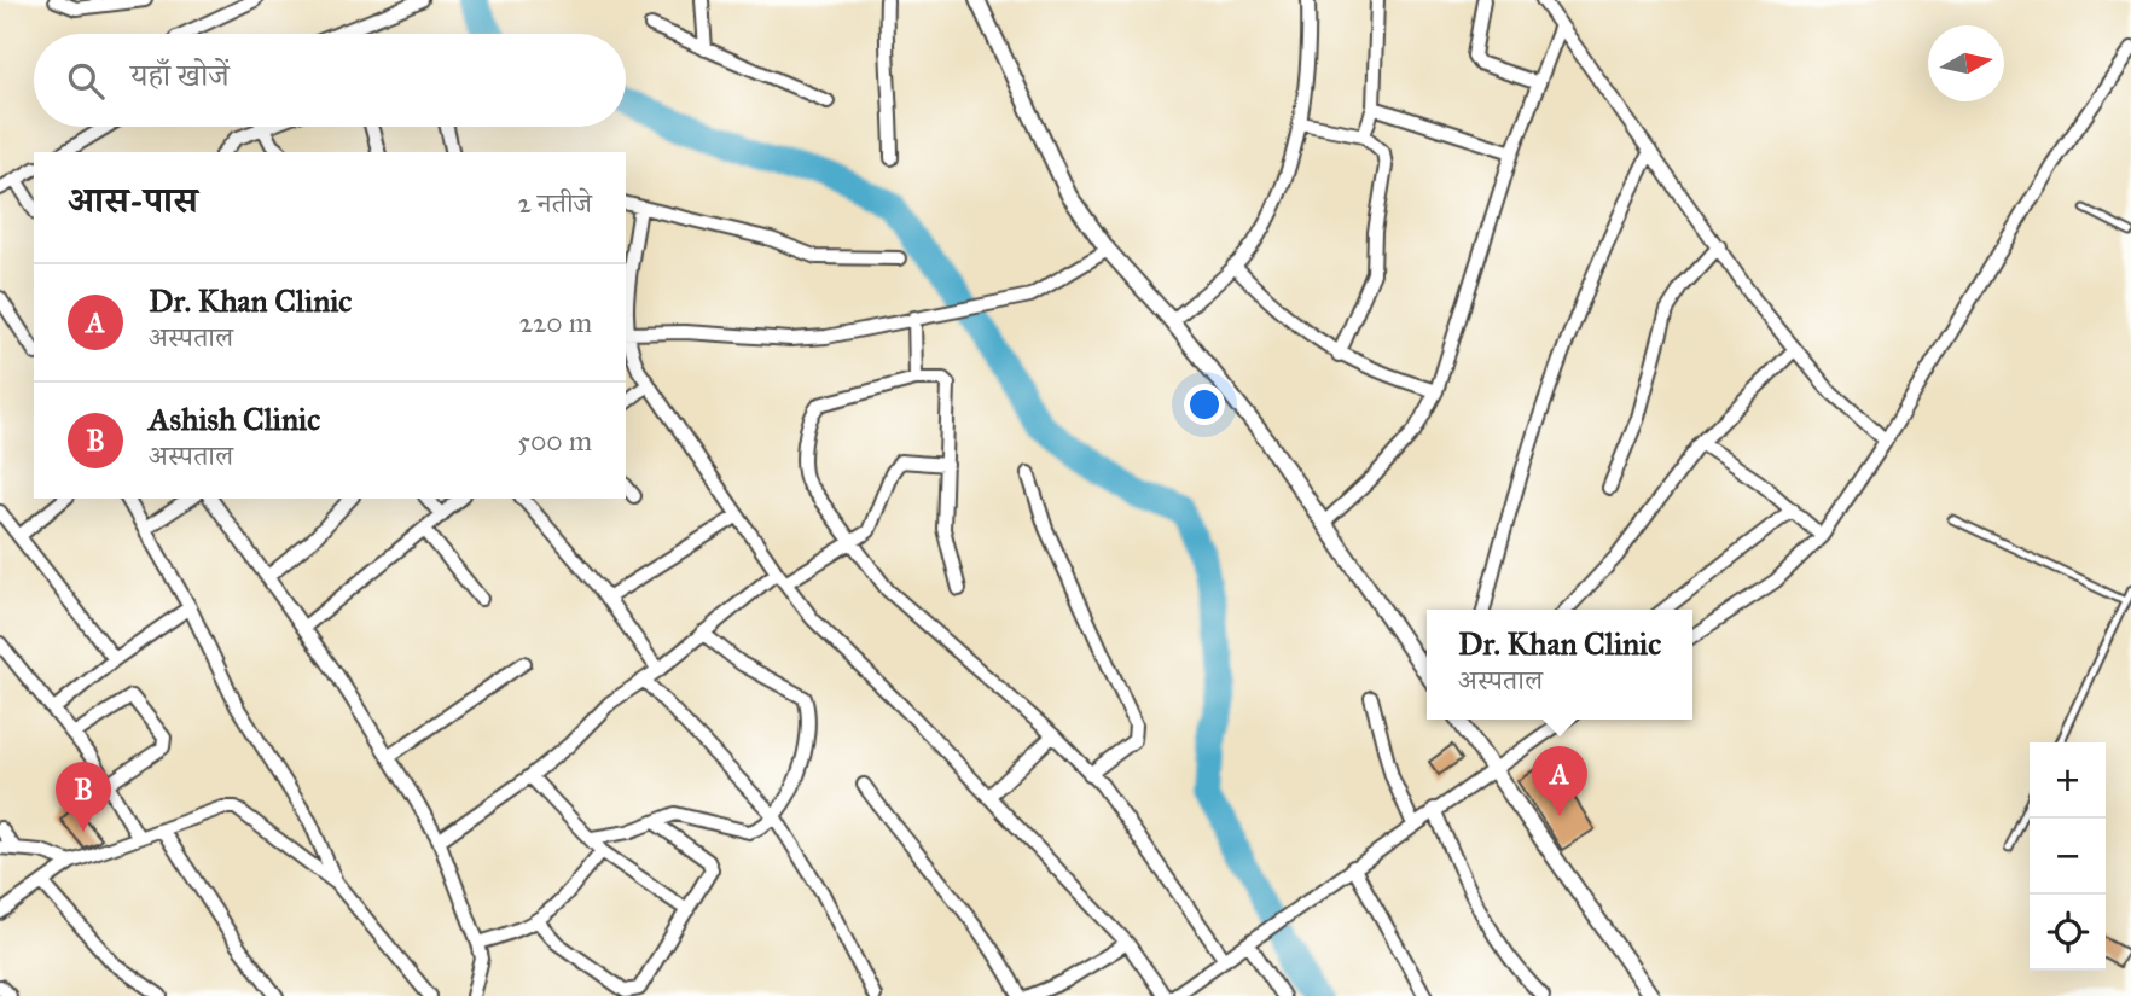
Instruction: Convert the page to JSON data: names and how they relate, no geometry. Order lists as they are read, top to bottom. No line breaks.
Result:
{"north":"right","page":{"search":"यहाँ खोजें","heading":["आस-पास","2 नतीजे"],"list":[{"mark":"A","name":"Dr. Khan Clinic","note":"अस्पताल","value":"220 m"},{"mark":"B","name":"Ashish Clinic","note":"अस्पताल","value":"500 m"}],"popup":["Dr. Khan Clinic","अस्पताल"],"map_buttons":["+","−"],"pins":["A","B"]}}
